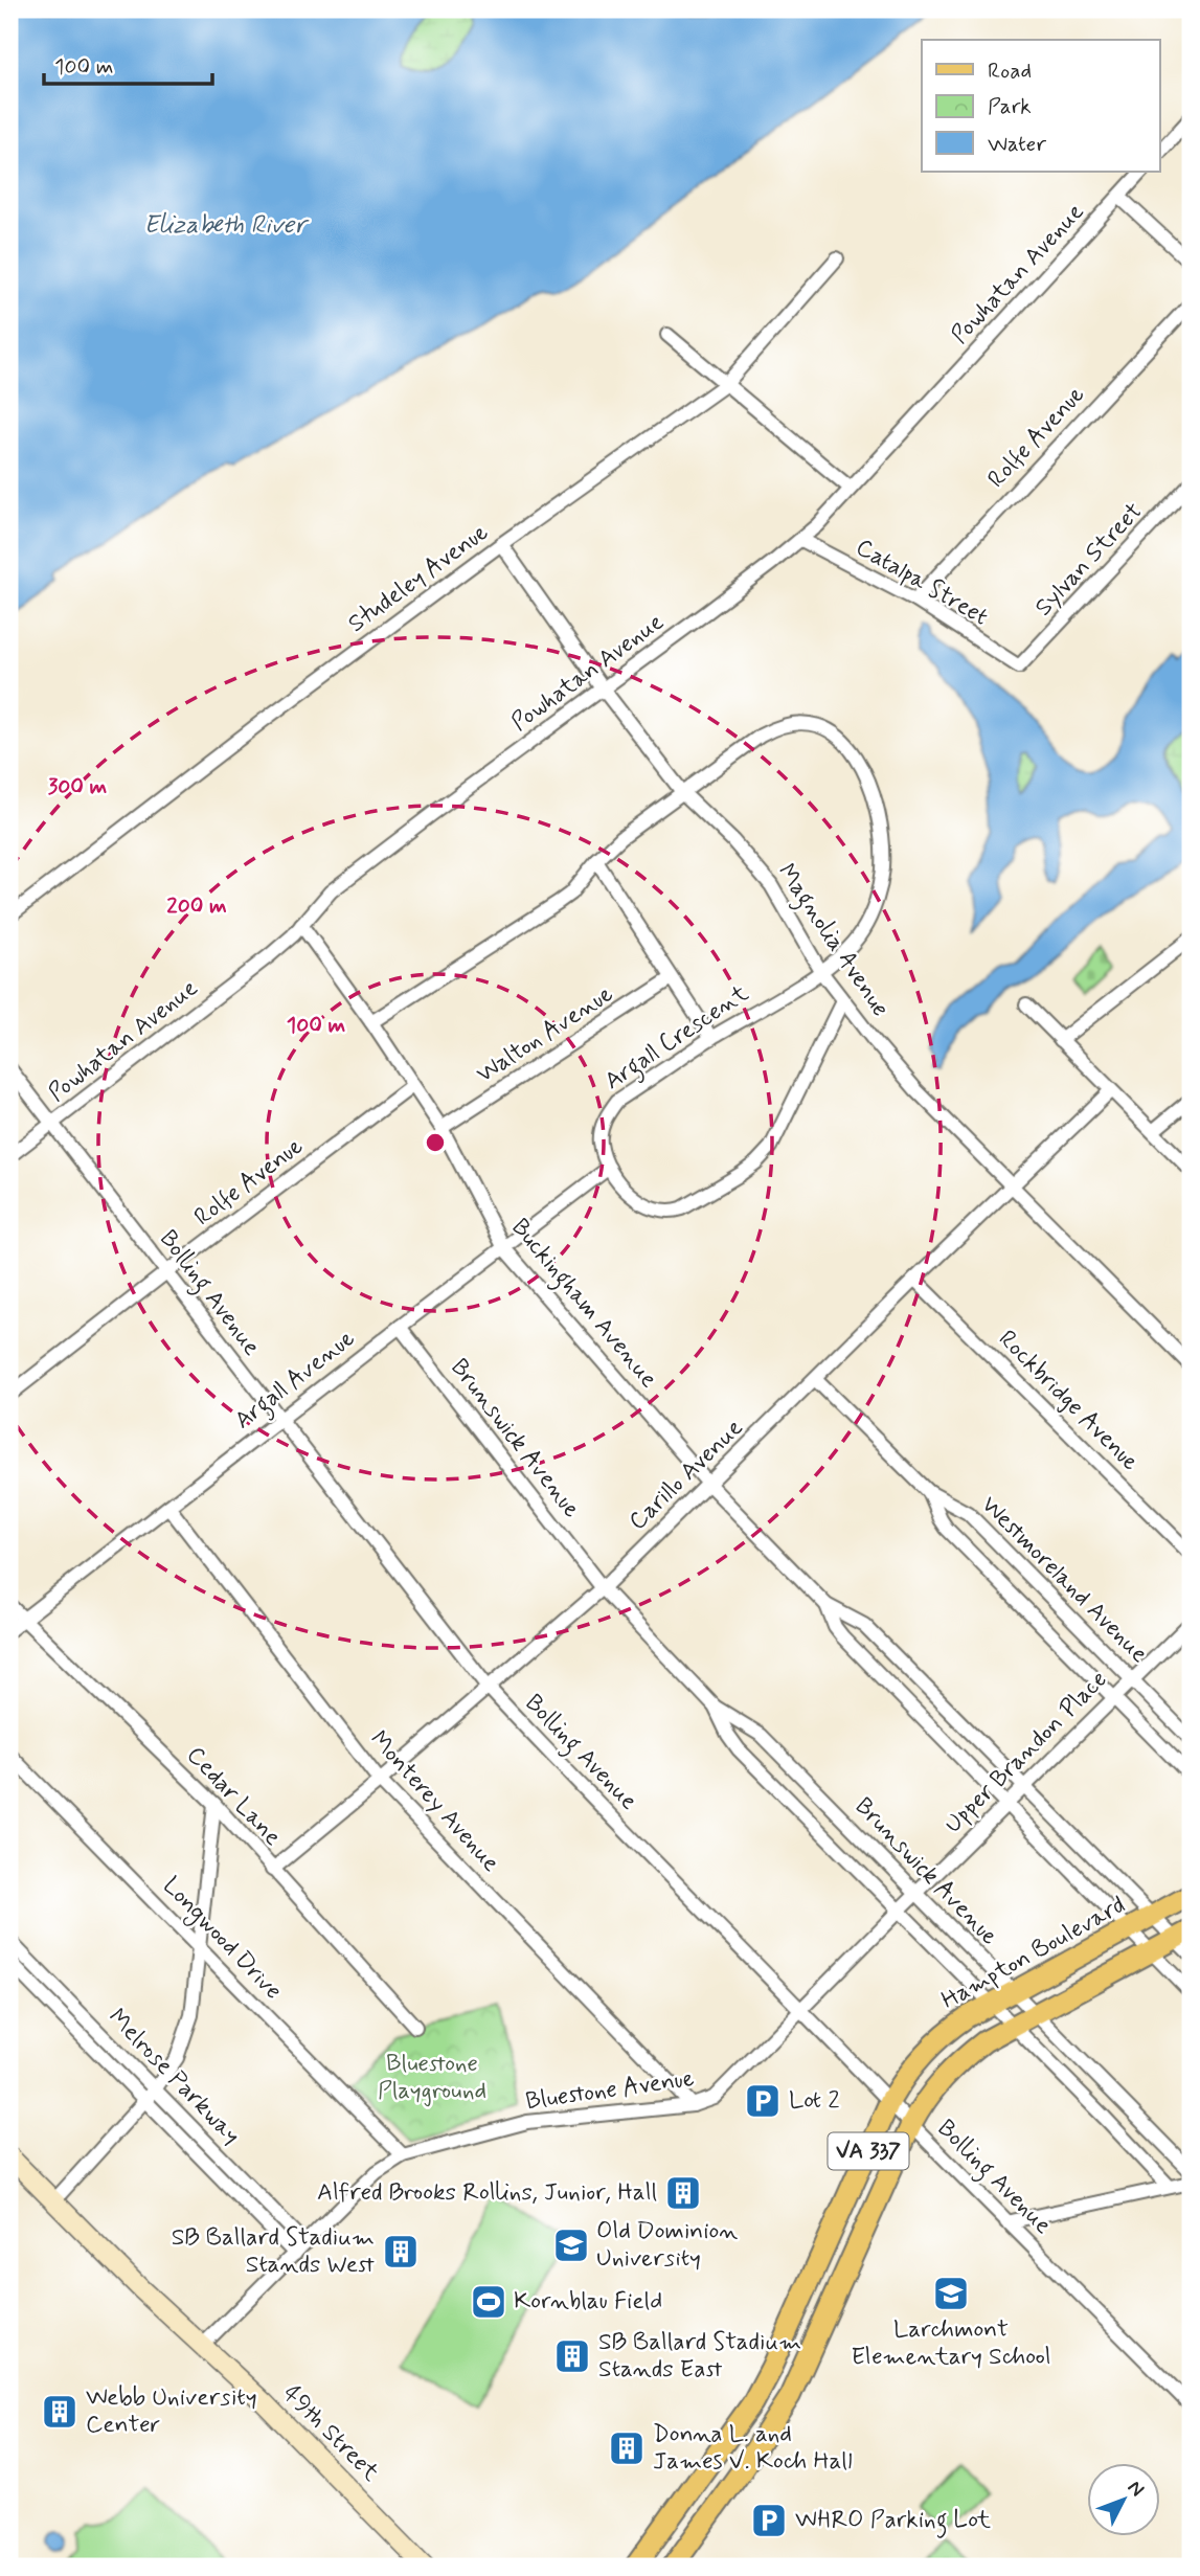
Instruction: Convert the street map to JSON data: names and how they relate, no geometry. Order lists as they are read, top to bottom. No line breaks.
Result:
{"streets":{"main road":["Hampton Boulevard","VA 337"],"street":["Powhatan Avenue","Rolfe Avenue","Sylvan Street","Studeley Avenue","Catalpa Street","Magnolia Avenue","Walton Avenue","Argall Crescent","Bolling Avenue","Buckingham Avenue","Argall Avenue","Rockbridge Avenue","Brunswick Avenue","Carillo Avenue","Westmoreland Avenue","Upper Brandon Place","Cedar Lane","Monterey Avenue","Longwood Drive","Melrose Parkway","Bluestone Avenue","49th Street"]},"crossings":[["Powhatan Avenue","Catalpa Street"],["Powhatan Avenue","Magnolia Avenue"],["Powhatan Avenue","Bolling Avenue"],["Powhatan Avenue","Buckingham Avenue"],["Rolfe Avenue","Catalpa Street"],["Rolfe Avenue","Bolling Avenue"],["Rolfe Avenue","Buckingham Avenue"],["Sylvan Street","Catalpa Street"],["Studeley Avenue","Magnolia Avenue"],["Magnolia Avenue","Argall Crescent"],["Magnolia Avenue","Carillo Avenue"],["Walton Avenue","Buckingham Avenue"],["Argall Crescent","Argall Avenue"],["Bolling Avenue","Argall Avenue"],["Bolling Avenue","Carillo Avenue"],["Bolling Avenue","Upper Brandon Place"],["Bolling Avenue","Hampton Boulevard"],["Bolling Avenue","Bluestone Avenue"],["Bolling Avenue","VA 337"],["Buckingham Avenue","Argall Avenue"],["Buckingham Avenue","Carillo Avenue"],["Buckingham Avenue","Upper Brandon Place"],["Buckingham Avenue","Hampton Boulevard"],["Buckingham Avenue","VA 337"],["Argall Avenue","Brunswick Avenue"],["Argall Avenue","Cedar Lane"],["Argall Avenue","Monterey Avenue"],["Rockbridge Avenue","Carillo Avenue"],["Brunswick Avenue","Carillo Avenue"],["Brunswick Avenue","Upper Brandon Place"],["Brunswick Avenue","Hampton Boulevard"],["Brunswick Avenue","VA 337"],["Carillo Avenue","Westmoreland Avenue"],["Carillo Avenue","Cedar Lane"],["Carillo Avenue","Monterey Avenue"],["Westmoreland Avenue","Upper Brandon Place"],["Upper Brandon Place","Bluestone Avenue"],["Monterey Avenue","Bluestone Avenue"],["Longwood Drive","Bluestone Avenue"],["Melrose Parkway","Bluestone Avenue"],["Bluestone Avenue","49th Street"]],"water":["Elizabeth River"],"parks":["Bluestone Playground"],"places":{"parking":["Lot 2","WHRO Parking Lot"],"building":["Alfred Brooks Rollins, Junior, Hall","SB Ballard Stadium Stands West","SB Ballard Stadium Stands East","Webb University Center","Donna L. and James V. Koch Hall"],"school or university":["Old Dominion University","Larchmont Elementary School"],"sports":["Kornblau Field"]},"legend":["Road","Park","Water"],"scale_bar":"100 m","north":"top right","rings":["300 m","200 m","100 m"]}
